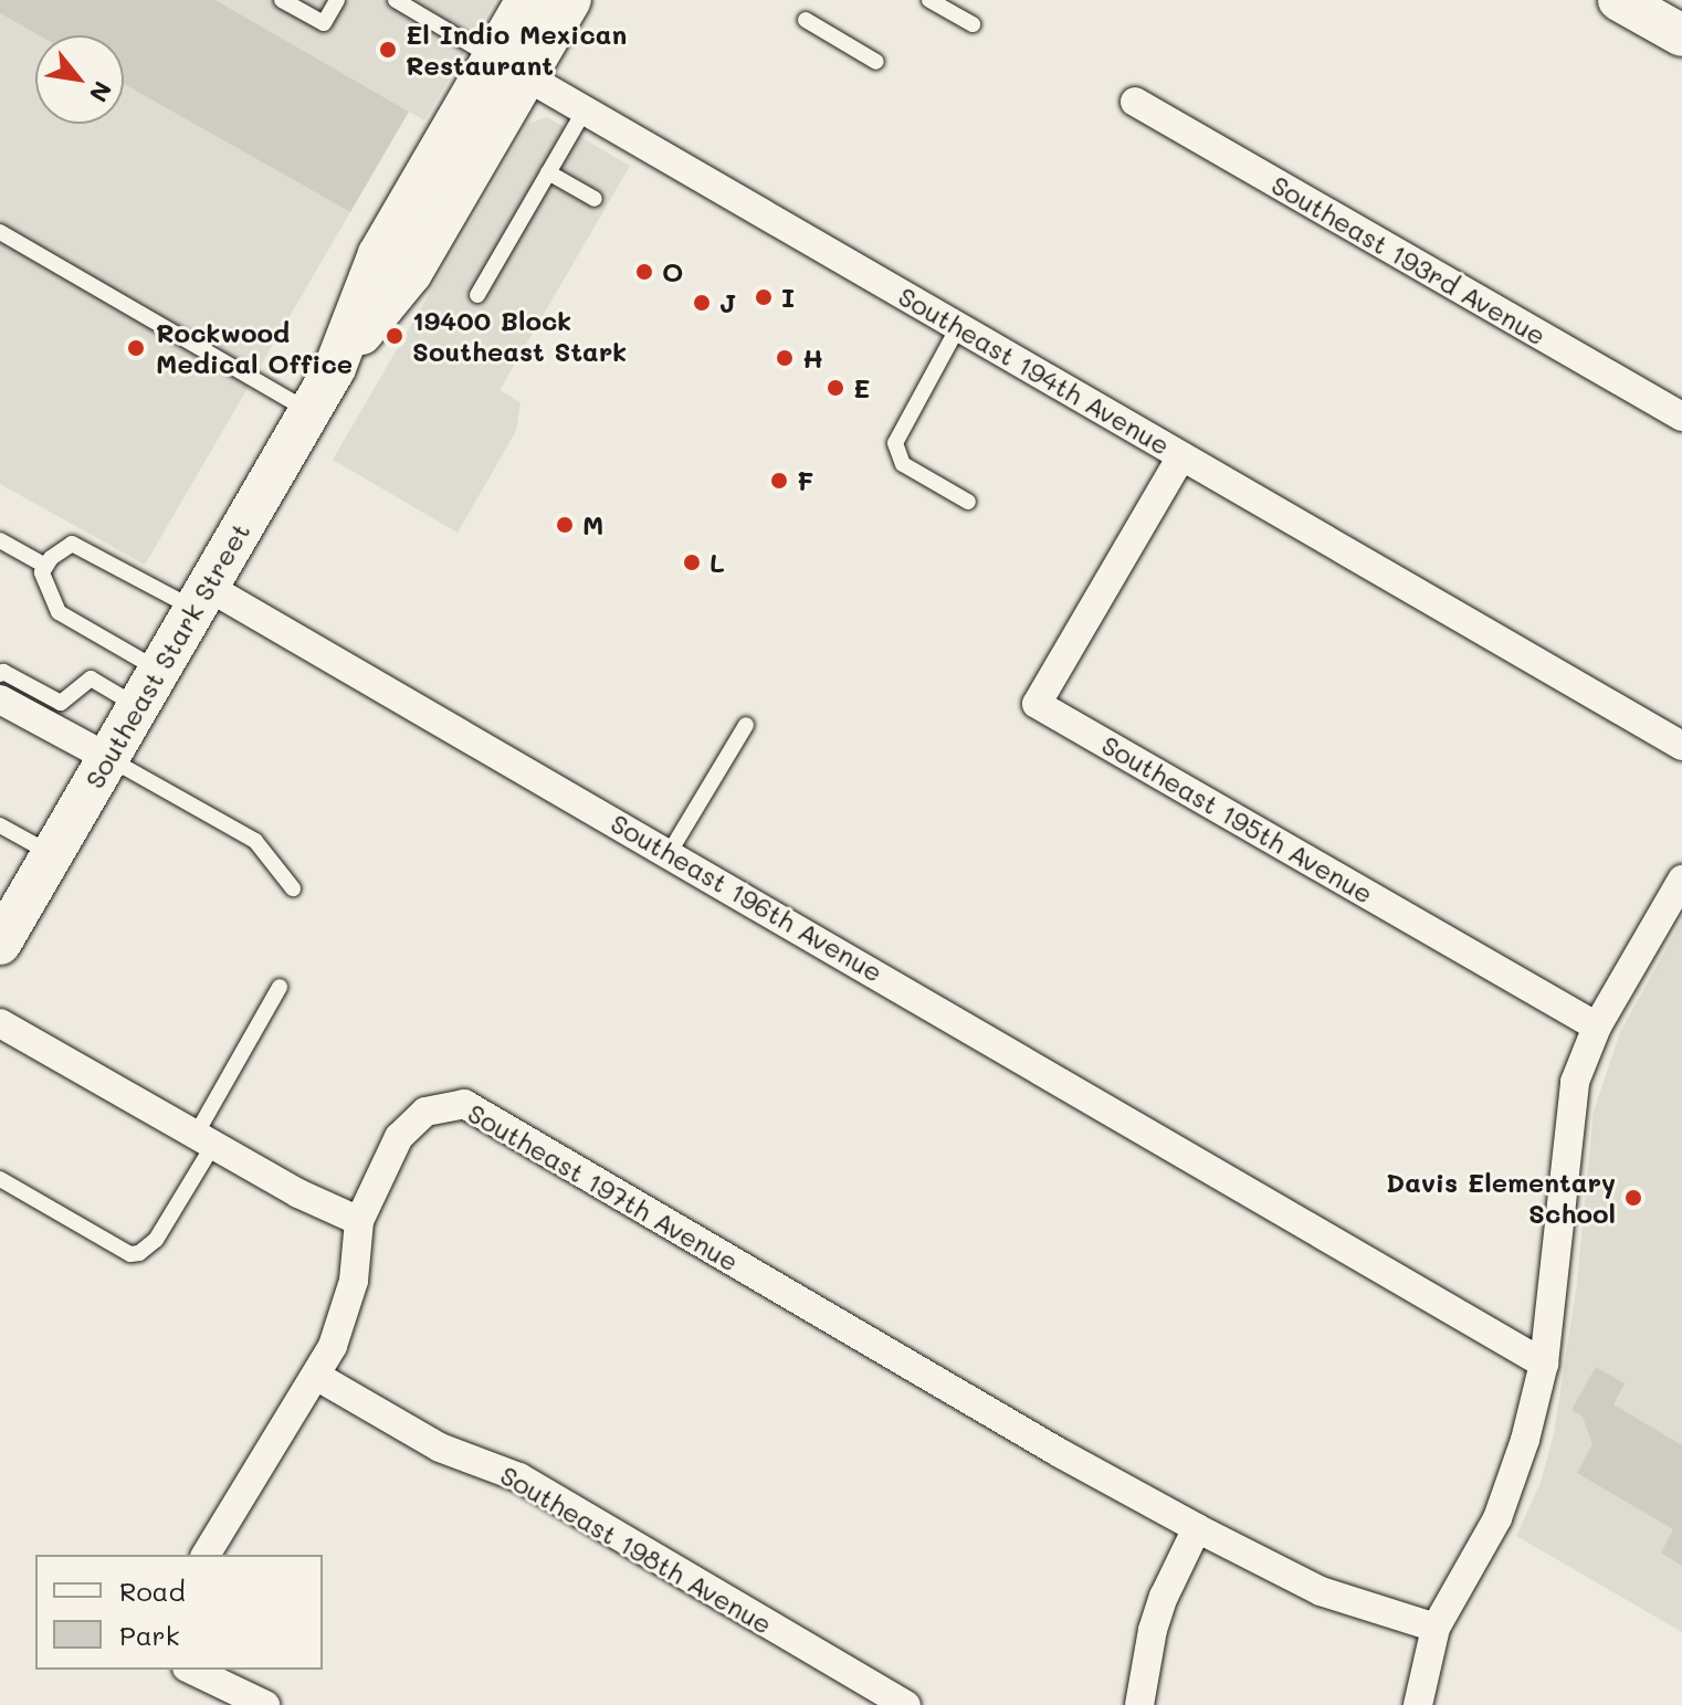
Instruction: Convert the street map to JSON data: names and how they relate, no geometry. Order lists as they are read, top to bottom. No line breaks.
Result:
{"streets":{"main road":["Southeast Stark Street"],"street":["Southeast 193rd Avenue","Southeast 194th Avenue","Southeast 195th Avenue","Southeast 196th Avenue","Southeast 197th Avenue","Southeast 198th Avenue"]},"crossings":[["Southeast 194th Avenue","Southeast Stark Street"],["Southeast 194th Avenue","Southeast 195th Avenue"],["Southeast Stark Street","Southeast 196th Avenue"],["Southeast 197th Avenue","Southeast 198th Avenue"]],"places":["El Indio Mexican Restaurant","O","I","J","19400 Block Southeast Stark","Rockwood Medical Office","H","E","F","M","L","Davis Elementary School"],"legend":["Road","Park"],"north":"bottom right"}
